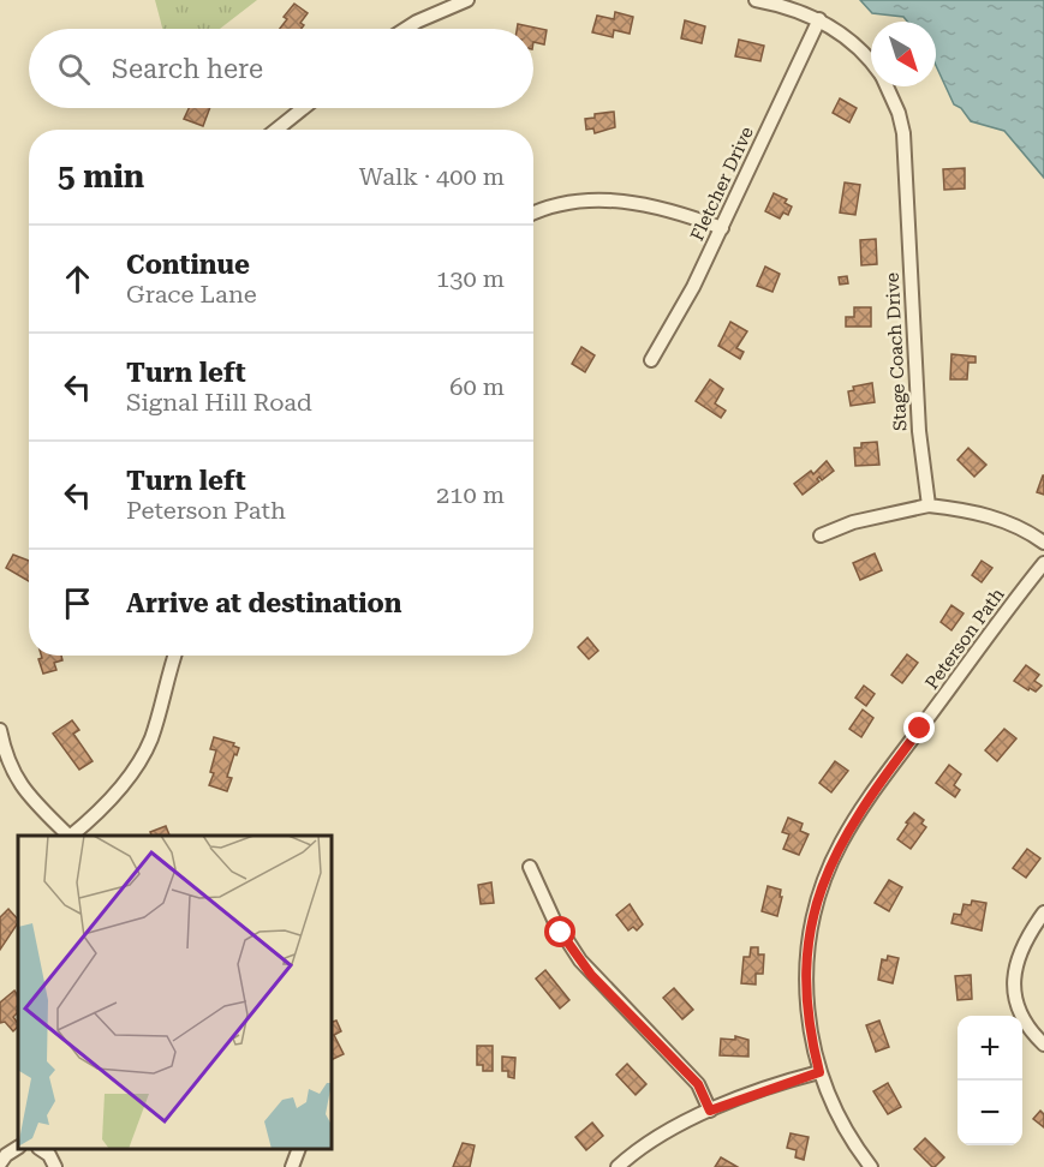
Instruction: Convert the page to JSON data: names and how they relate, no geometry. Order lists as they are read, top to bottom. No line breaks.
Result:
{"streets":{"street":["Fletcher Drive","Stage Coach Drive","Peterson Path"]},"crossings":[["Fletcher Drive","Stage Coach Drive"]],"north":"bottom right","page":{"search":"Search here","heading":["5 min","Walk · 400 m"],"list":[["Continue","Grace Lane","130 m"],["Turn left","Signal Hill Road","60 m"],["Turn left","Peterson Path","210 m"],"Arrive at destination"],"map_buttons":["+","−"]}}
